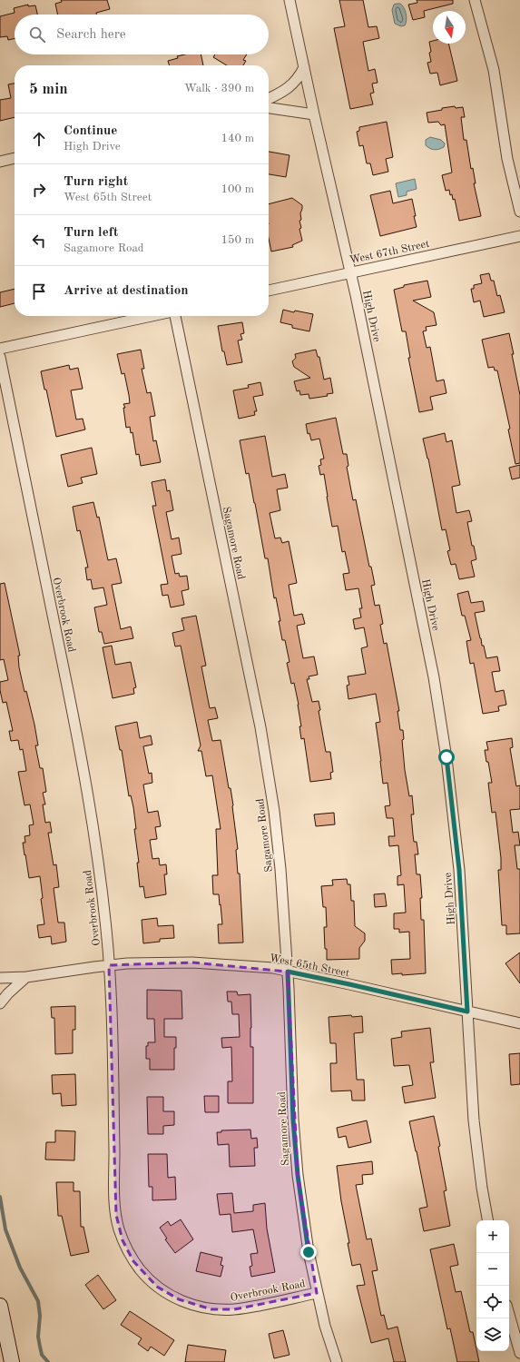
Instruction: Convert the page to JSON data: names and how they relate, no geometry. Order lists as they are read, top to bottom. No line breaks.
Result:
{"streets":{"street":["West 67th Street","High Drive","Sagamore Road","Overbrook Road","West 65th Street"]},"crossings":[["West 67th Street","High Drive"],["High Drive","West 65th Street"],["Sagamore Road","Overbrook Road"],["Sagamore Road","West 65th Street"],["Overbrook Road","West 65th Street"]],"north":"bottom","page":{"search":"Search here","heading":["5 min","Walk · 390 m"],"list":[["Continue","High Drive","140 m"],["Turn right","West 65th Street","100 m"],["Turn left","Sagamore Road","150 m"],"Arrive at destination"],"map_buttons":["+","−"]}}
